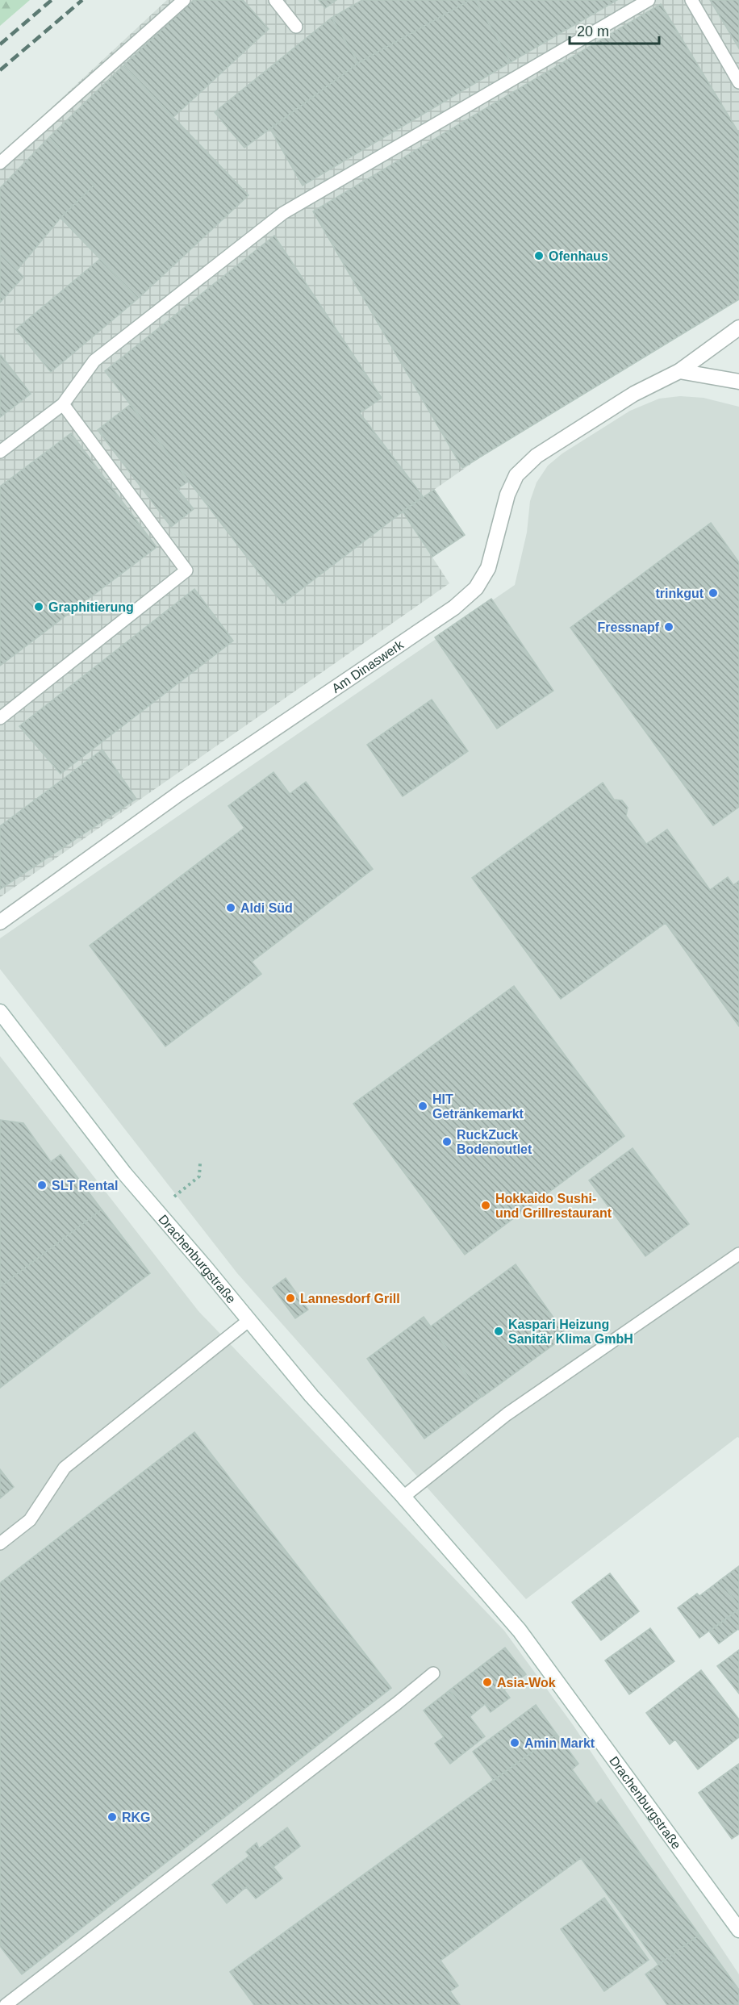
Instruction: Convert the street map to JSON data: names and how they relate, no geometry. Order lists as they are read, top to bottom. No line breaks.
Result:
{"streets":{"street":["Am Dinaswerk","Drachenburgstraße"]},"places":["Ofenhaus","trinkgut","Graphitierung","Fressnapf","Aldi Süd","HIT Getränkemarkt","RuckZuck Bodenoutlet","SLT Rental","Hokkaido Sushi- und Grillrestaurant","Lannesdorf Grill","Kaspari Heizung Sanitär Klima GmbH","Asia-Wok","Amin Markt","RKG"],"scale_bar":"20 m"}
